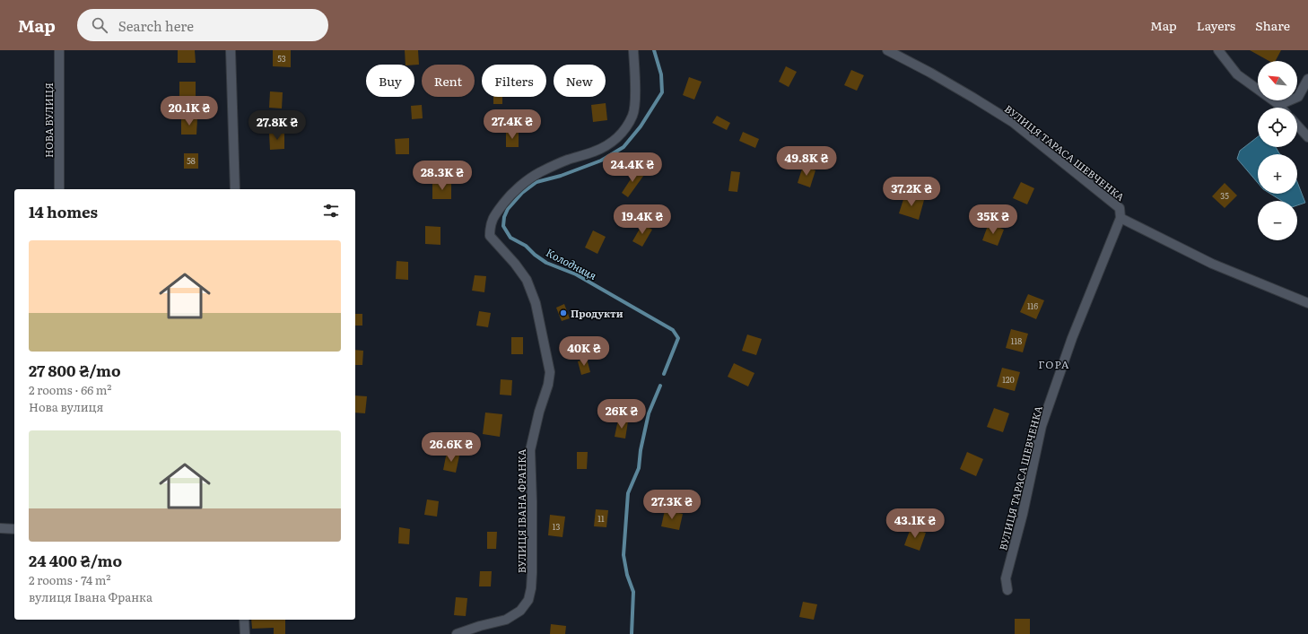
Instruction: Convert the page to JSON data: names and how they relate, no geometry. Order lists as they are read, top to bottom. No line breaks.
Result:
{"streets":{"street":["НОВА ВУЛИЦЯ","ВУЛИЦЯ ТАРАСА ШЕВЧЕНКА","ВУЛИЦЯ ІВАНА ФРАНКА"]},"districts":["ГОРА"],"water":["Колодниця"],"places":["Продукти"],"house_numbers":["53","58","35","116","118","120","11","13"],"north":"top left","page":{"header":"Map","search":"Search here","nav":["Map","Layers","Share"],"map_buttons":["+","−"],"chip":["Buy","Rent","Filters","New"],"price":["20.1K ₴","27.4K ₴","27.8K ₴","49.8K ₴","24.4K ₴","28.3K ₴","37.2K ₴","19.4K ₴","35K ₴","40K ₴","26K ₴","26.6K ₴","27.3K ₴","43.1K ₴"],"heading":"14 homes","list":[{"name":"27 800 ₴/mo","note":"2 rooms · 66 m² · Нова вулиця"},{"name":"24 400 ₴/mo","note":"2 rooms · 74 m² · вулиця Івана Франка"}]}}
